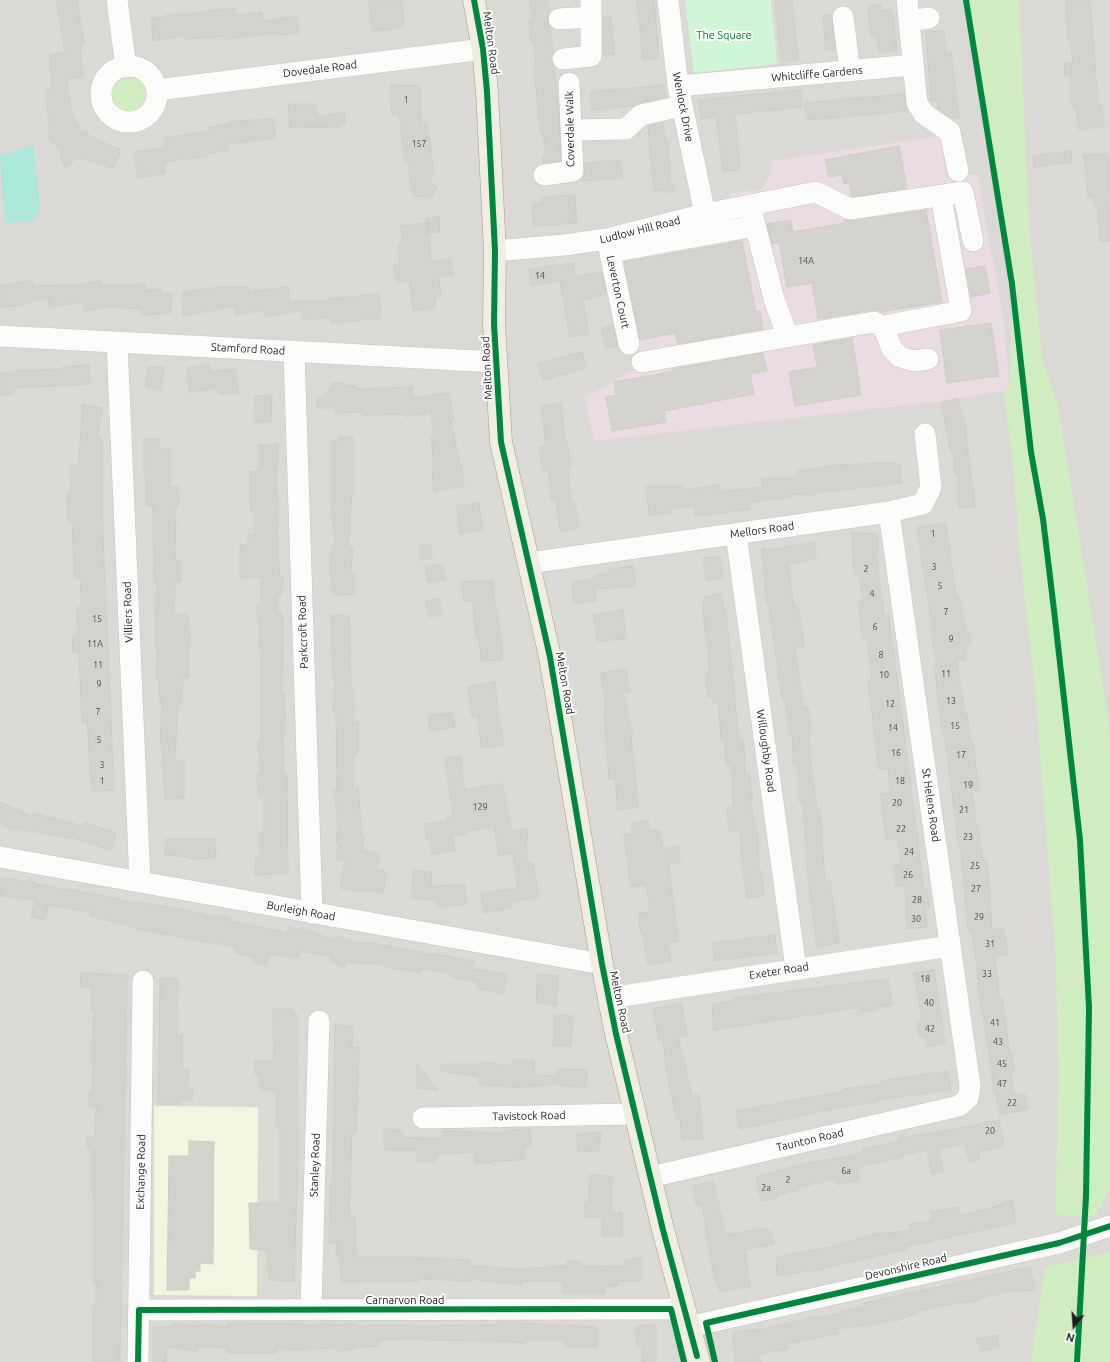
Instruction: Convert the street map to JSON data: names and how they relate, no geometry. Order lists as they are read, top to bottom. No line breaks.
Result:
{"streets":{"main road":["Melton Road"],"street":["Dovedale Road","Whitcliffe Gardens","Wenlock Drive","Coverdale Walk","Ludlow Hill Road","Leverton Court","Stamford Road","Mellors Road","Villiers Road","Parkcroft Road","Willoughby Road","St Helens Road","Burleigh Road","Exeter Road","Tavistock Road","Taunton Road","Stanley Road","Exchange Road","Devonshire Road","Carnarvon Road"]},"crossings":[["Melton Road","Dovedale Road"],["Melton Road","Ludlow Hill Road"],["Melton Road","Stamford Road"],["Melton Road","Mellors Road"],["Melton Road","Burleigh Road"],["Melton Road","Exeter Road"],["Melton Road","Tavistock Road"],["Melton Road","Taunton Road"],["Melton Road","Devonshire Road"],["Melton Road","Carnarvon Road"],["Whitcliffe Gardens","Wenlock Drive"],["Whitcliffe Gardens","Coverdale Walk"],["Wenlock Drive","Ludlow Hill Road"],["Ludlow Hill Road","Leverton Court"],["Stamford Road","Villiers Road"],["Stamford Road","Parkcroft Road"],["Mellors Road","Willoughby Road"],["Mellors Road","St Helens Road"],["Villiers Road","Burleigh Road"],["Parkcroft Road","Burleigh Road"],["Willoughby Road","Exeter Road"],["St Helens Road","Exeter Road"],["St Helens Road","Taunton Road"],["Stanley Road","Carnarvon Road"],["Exchange Road","Carnarvon Road"]],"parks":["The Square"],"house_numbers":["1","157","14A","14","1","3","2","5","4","7","15","6","9","11A","8","11","11","10","9","13","12","7","15","14","5","16","17","3","1","18","19","20","129","21","22","23","24","25","26","27","28","29","30","31","33","18","40","41","42","43","45","47","22","20","6a","2","2a"],"north":"bottom"}
